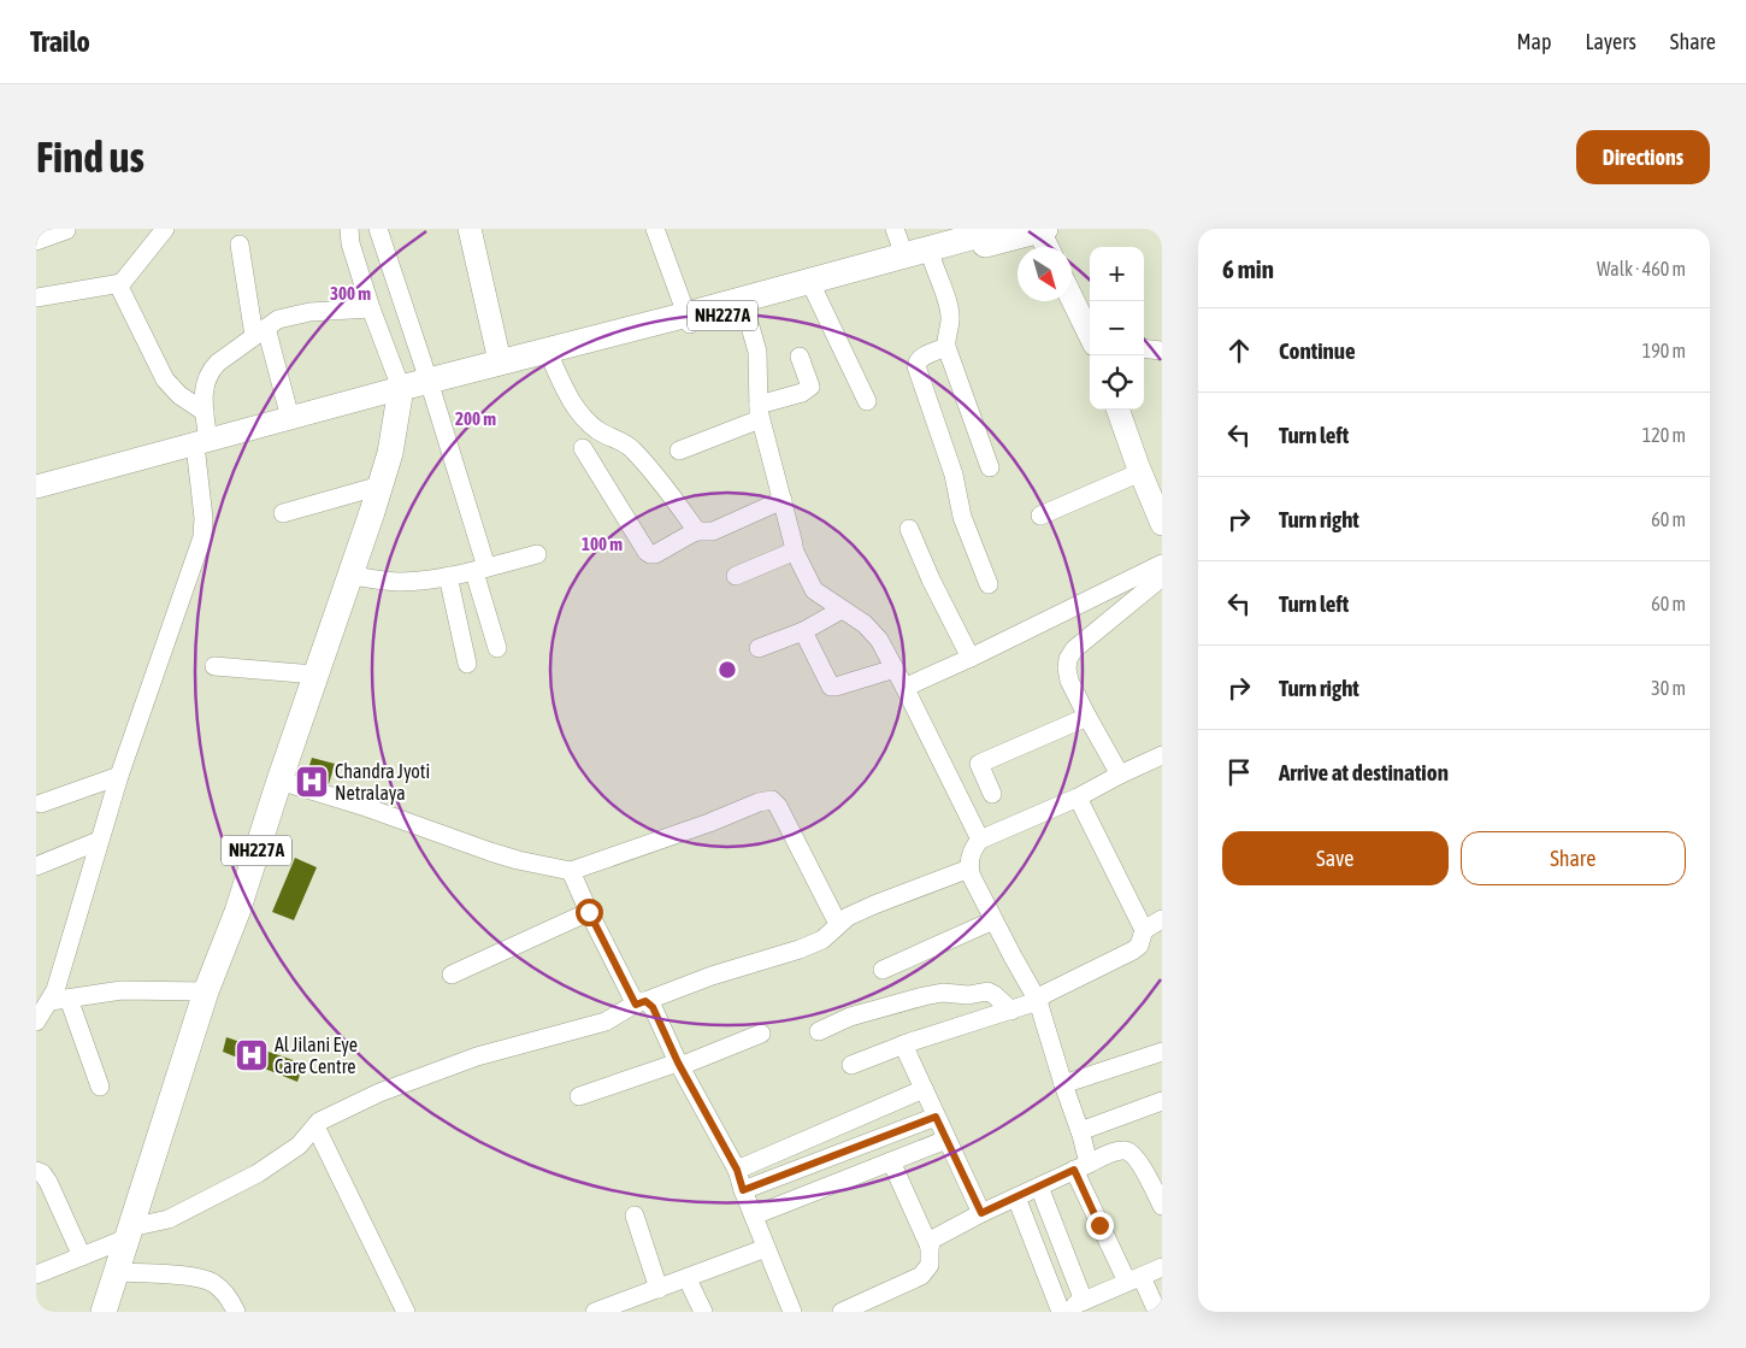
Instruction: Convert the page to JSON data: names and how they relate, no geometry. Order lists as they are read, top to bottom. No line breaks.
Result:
{"streets":{"highway":["NH227A"]},"places":{"hospital":["Chandra Jyoti Netralaya","Al Jilani Eye Care Centre"]},"north":"bottom right","page":{"header":"Trailo","nav":["Map","Layers","Share"],"buttons":["Directions",["Save","Share"]],"title":"Find us","heading":["6 min","Walk · 460 m"],"map_buttons":["+","−"],"list":[["Continue","190 m"],["Turn left","120 m"],["Turn right","60 m"],["Turn left","60 m"],["Turn right","30 m"],"Arrive at destination"]},"rings":["300 m","200 m","100 m"]}
